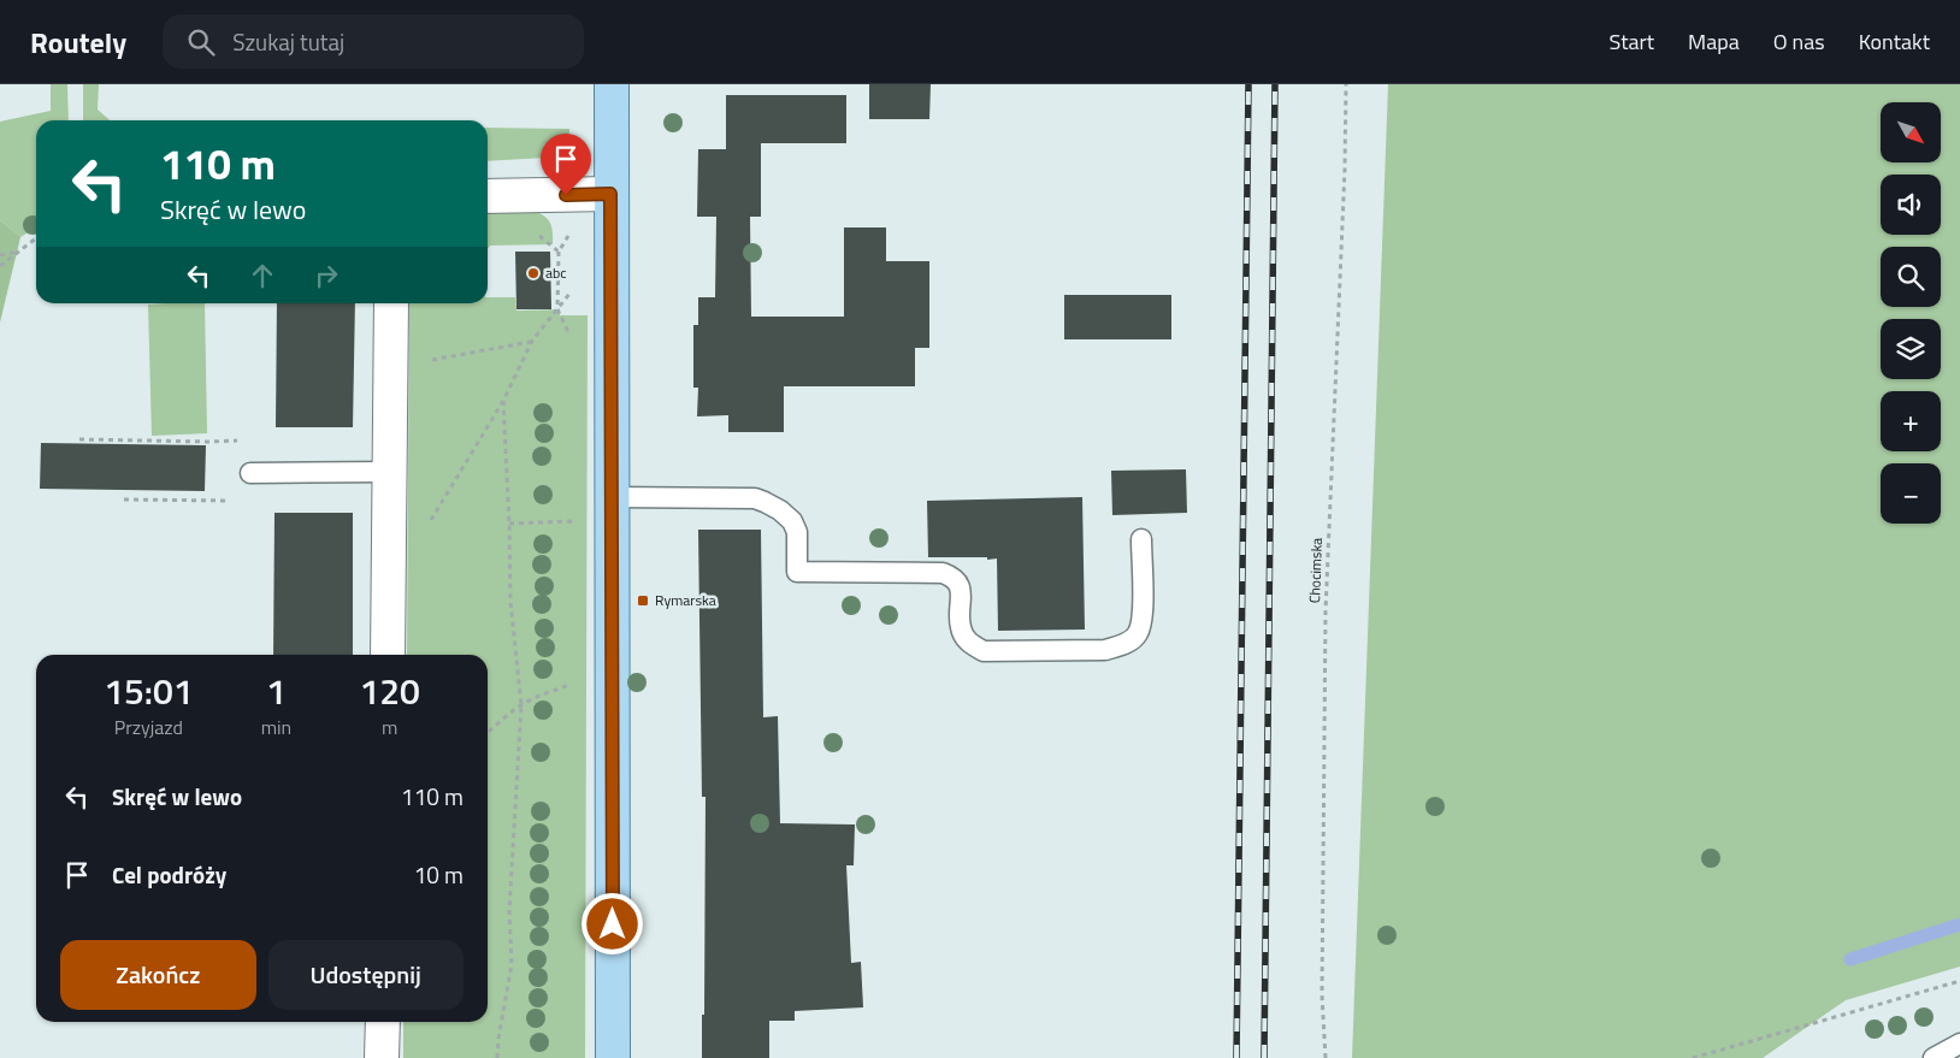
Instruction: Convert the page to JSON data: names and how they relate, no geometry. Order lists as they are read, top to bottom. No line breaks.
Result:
{"streets":{"path":["Chocimska"]},"places":{"other":["abc"],"transit":["Rymarska"]},"north":"bottom right","page":{"header":"Routely","search":"Szukaj tutaj","nav":["Start","Mapa","O nas","Kontakt"],"map_buttons":["+","−"],"turn":["110 m","Skręć w lewo"],"eta":["15:01","Przyjazd","1","min","120","m"],"list":[{"name":"Skręć w lewo","value":"110 m"},{"name":"Cel podróży","value":"10 m"}],"buttons":["Zakończ","Udostępnij"]}}
